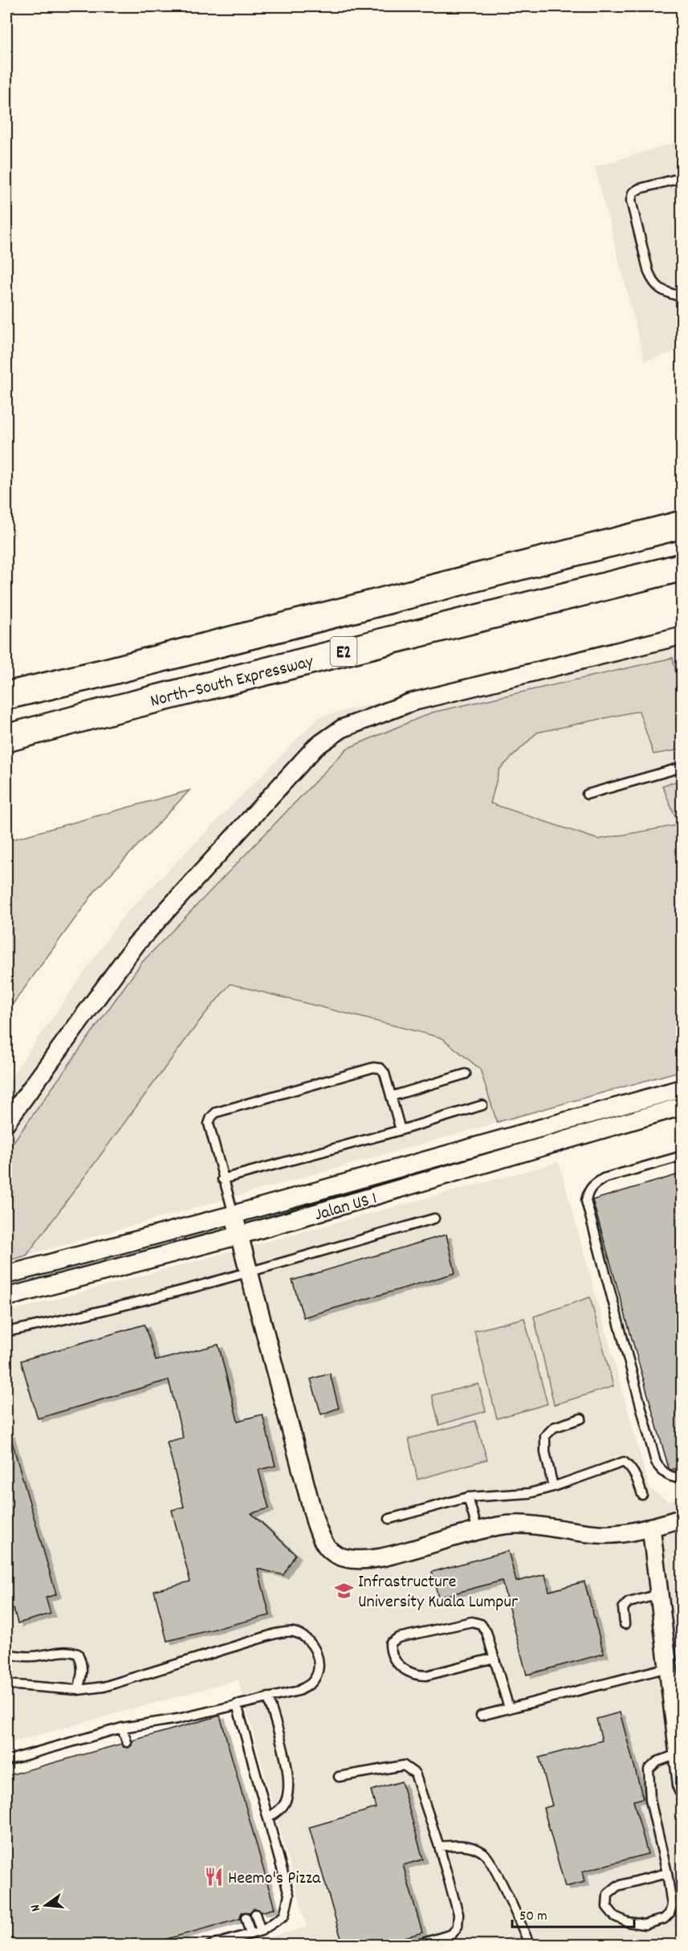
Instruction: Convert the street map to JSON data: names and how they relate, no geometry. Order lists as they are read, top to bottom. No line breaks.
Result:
{"streets":{"highway":["E2","North–South Expressway"],"street":["Jalan US 1"]},"places":{"school or university":["Infrastructure University Kuala Lumpur"],"restaurant":["Heemo's Pizza"]},"scale_bar":"50 m","north":"left"}
